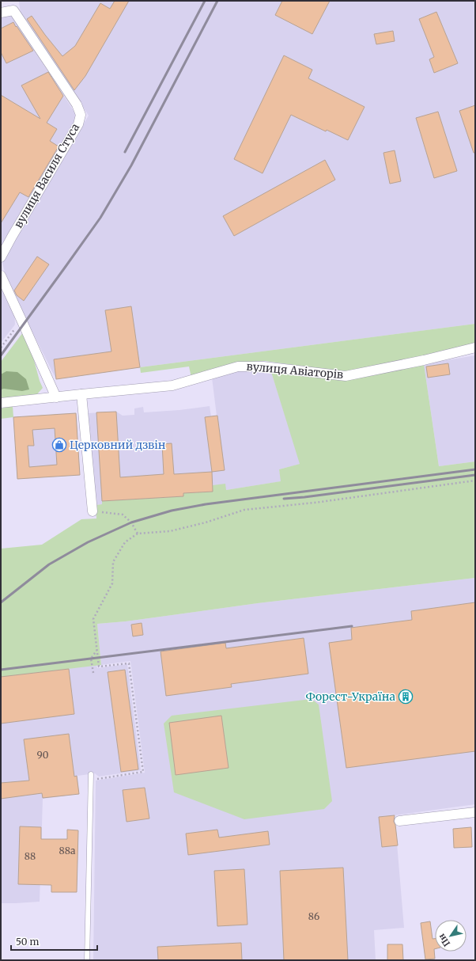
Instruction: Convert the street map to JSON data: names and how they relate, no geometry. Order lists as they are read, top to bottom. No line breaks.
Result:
{"streets":{"street":["вулиця Василя Стуса","вулиця Авіаторів"]},"places":{"shop":["Церковний дзвін"],"building":["Форест-Україна"]},"house_numbers":["90","88а","88","86"],"scale_bar":"50 m","north":"bottom left"}
